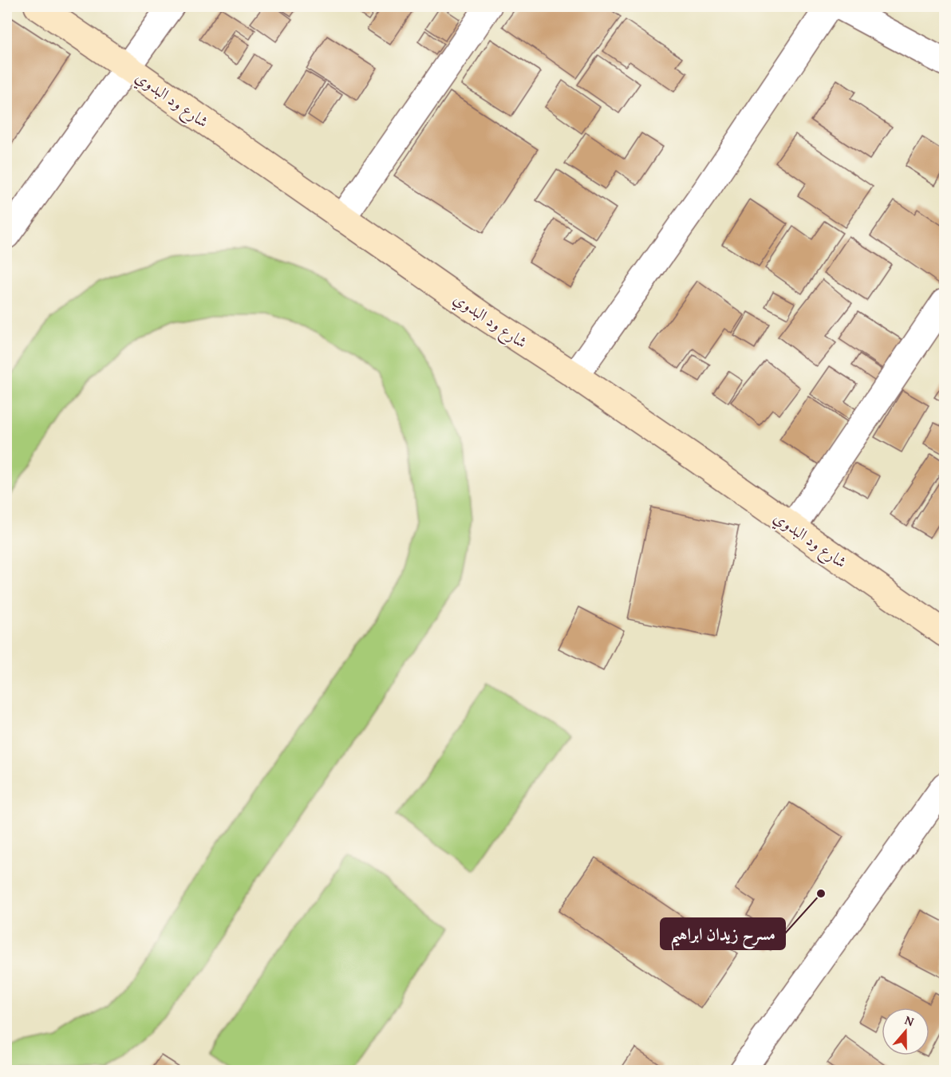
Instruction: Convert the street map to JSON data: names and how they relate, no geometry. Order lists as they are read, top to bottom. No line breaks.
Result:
{"streets":{"street":["شارع ود البدوي"]},"places":["مسرح زيدان ابراهيم"],"north":"top"}
